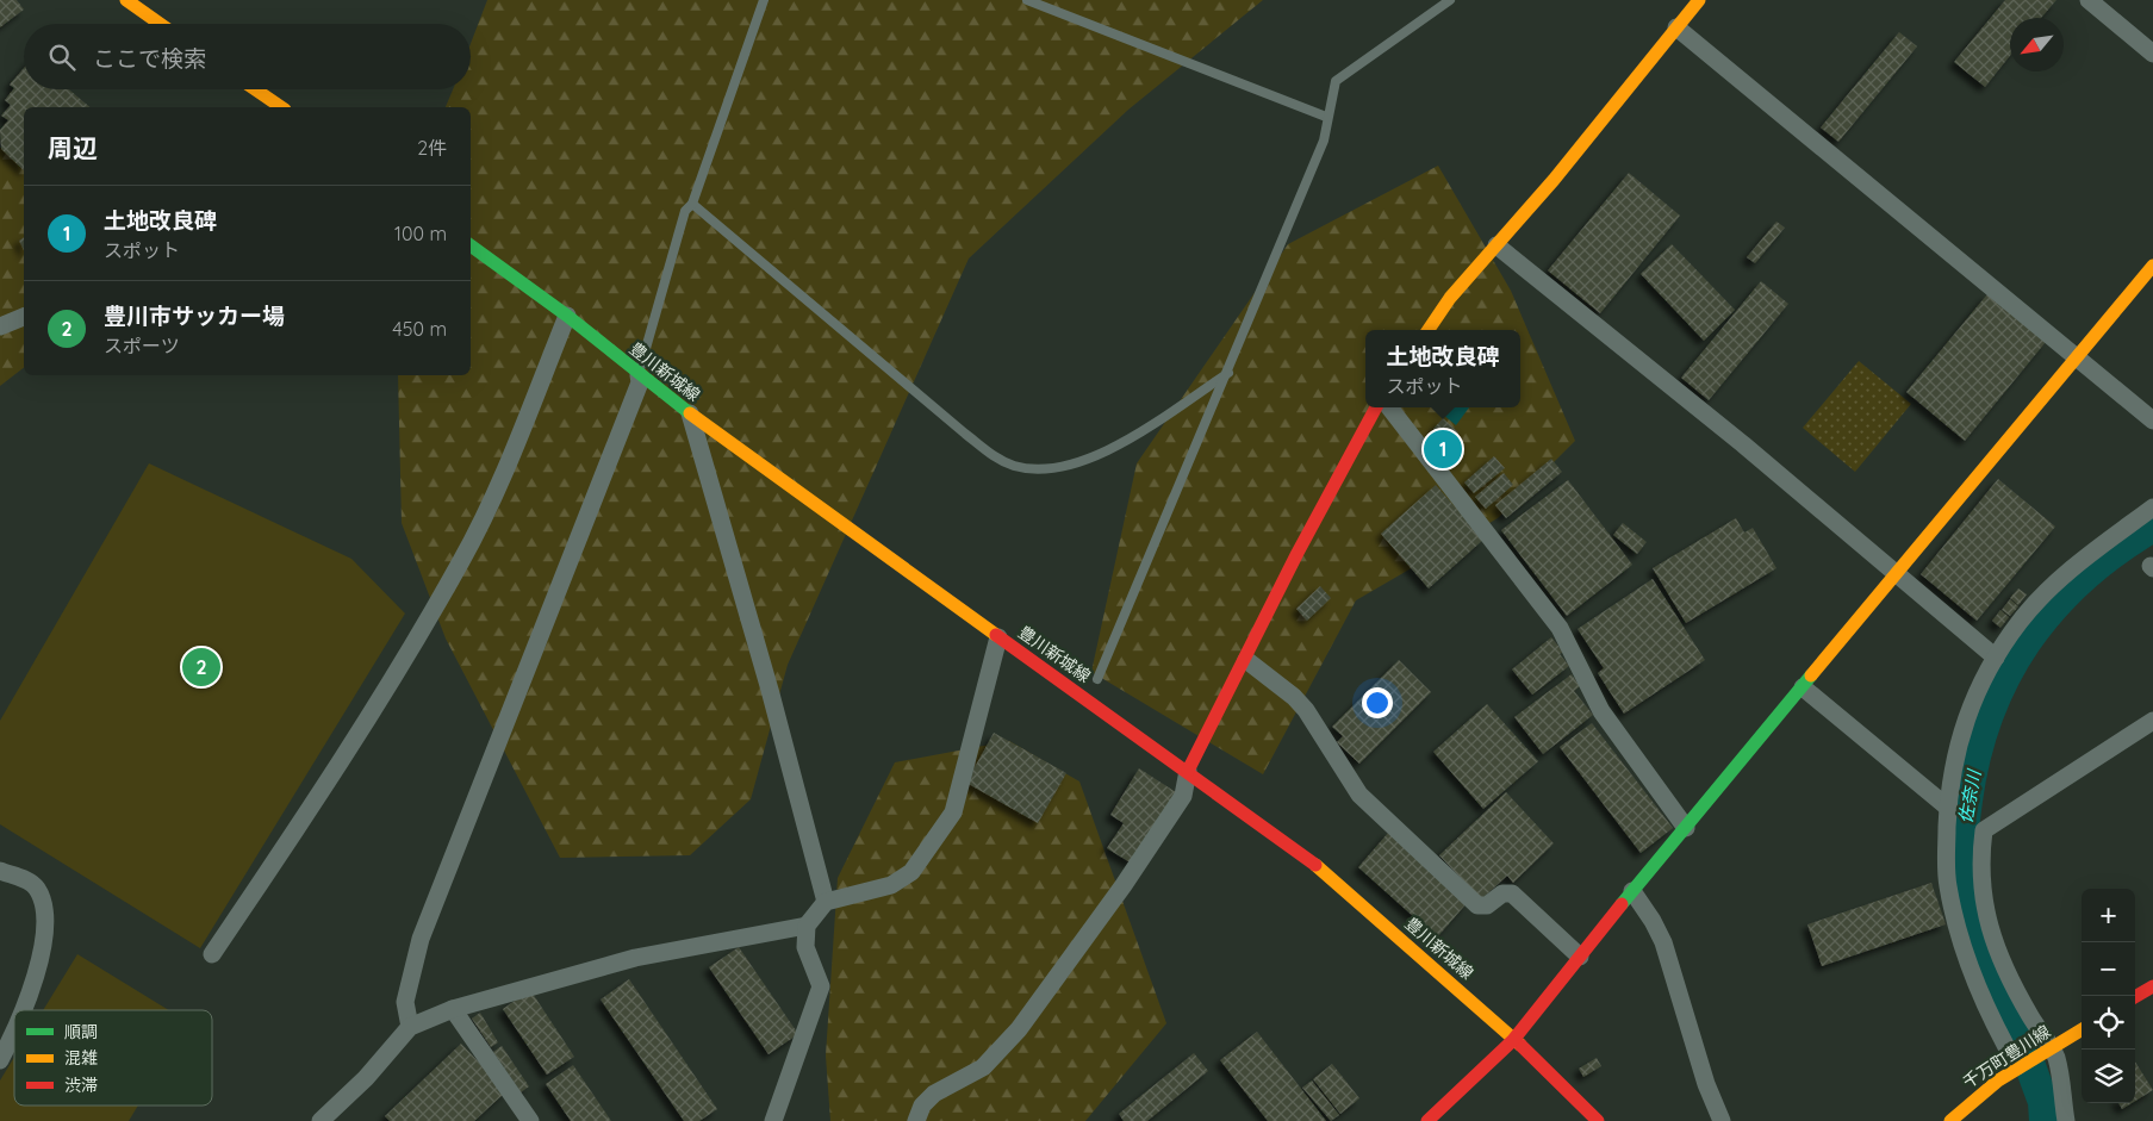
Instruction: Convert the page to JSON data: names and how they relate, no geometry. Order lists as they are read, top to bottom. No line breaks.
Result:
{"streets":{"street":["豊川新城線","千万町豊川線"]},"water":["佐奈川"],"legend":["順調","混雑","渋滞"],"north":"bottom left","page":{"search":"ここで検索","heading":["周辺","2件"],"list":[{"mark":"1","name":"土地改良碑","note":"スポット","value":"100 m"},{"mark":"2","name":"豊川市サッカー場","note":"スポーツ","value":"450 m"}],"popup":["土地改良碑","スポット"],"pins":["1","2"],"map_buttons":["+","−"]}}
